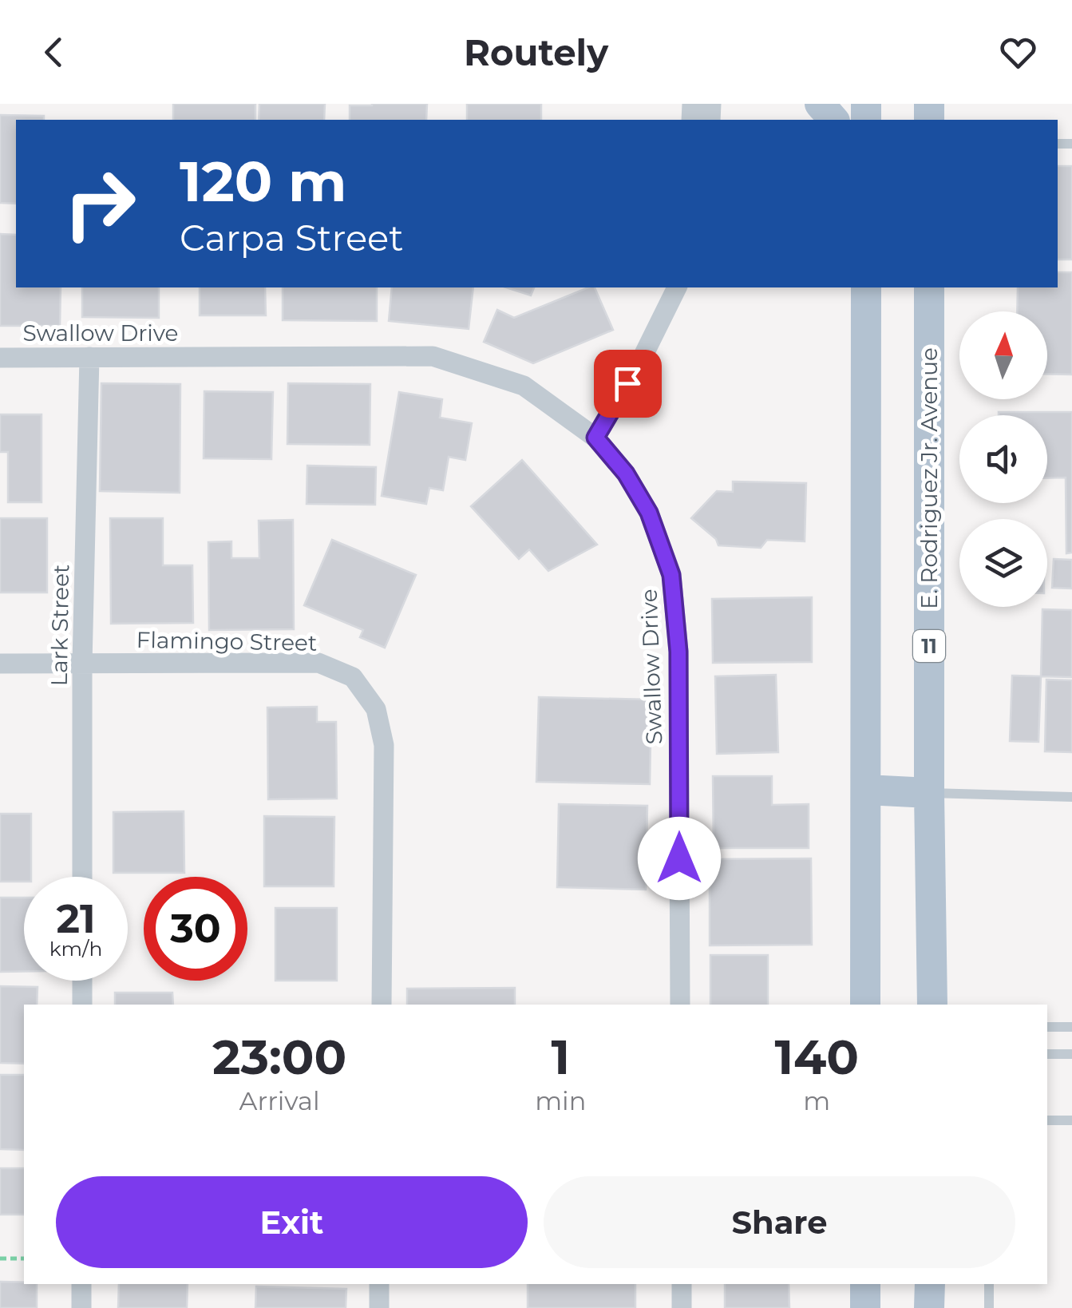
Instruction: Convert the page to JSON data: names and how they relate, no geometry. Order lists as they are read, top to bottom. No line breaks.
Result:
{"streets":{"main road":["E. Rodriguez Jr. Avenue","11"],"street":["Swallow Drive","Lark Street","Flamingo Street"]},"crossings":[["Swallow Drive","Lark Street"],["Lark Street","Flamingo Street"]],"north":"top","page":{"header":"Routely","turn":["120 m","Carpa Street"],"speed":"21 km/h","limit":"30","eta":["23:00","Arrival","1","min","140","m"],"buttons":["Exit","Share"]}}
